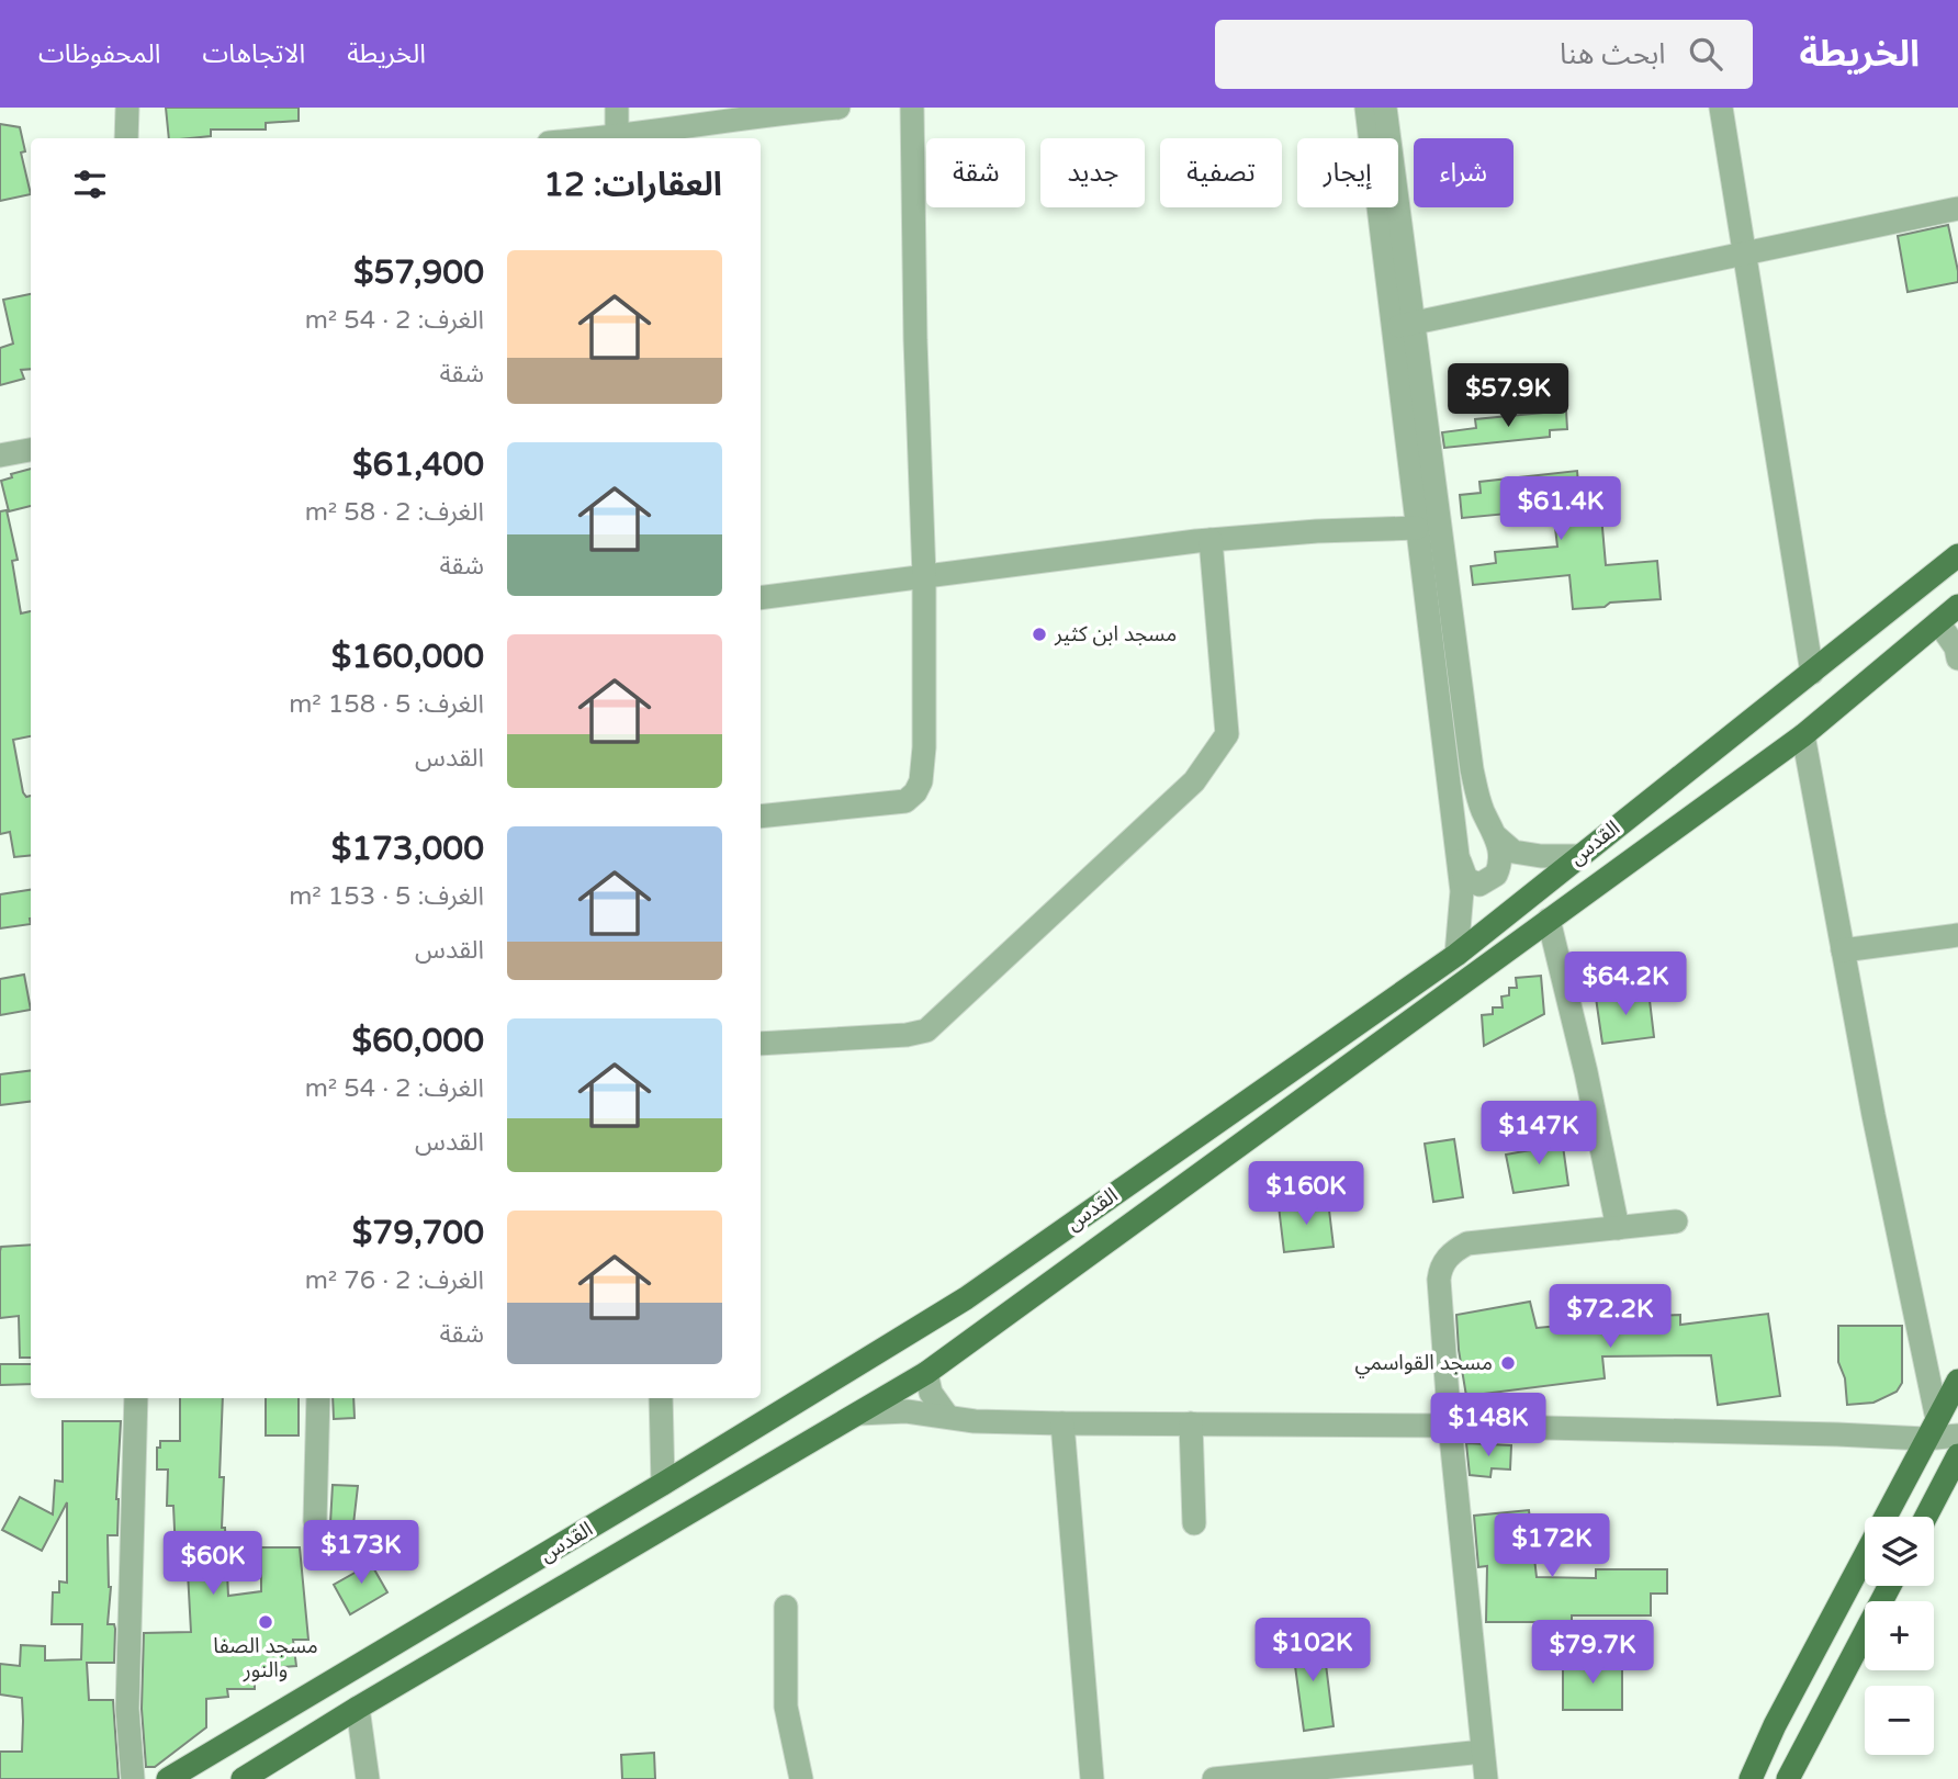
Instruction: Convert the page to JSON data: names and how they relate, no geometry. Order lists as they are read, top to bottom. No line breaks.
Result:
{"streets":{"main road":["القدس"]},"places":["مسجد ابن كثير","مسجد القواسمي","مسجد الصفا والنور"],"page":{"header":"الخريطة","search":"ابحث هنا","nav":["الخريطة","الاتجاهات","المحفوظات"],"chip":["شراء","إيجار","تصفية","جديد","شقة"],"heading":"العقارات: 12","list":[{"name":"$57,900","note":"الغرف: 2 · 54 m² · شقة"},{"name":"$61,400","note":"الغرف: 2 · 58 m² · شقة"},{"name":"$160,000","note":"الغرف: 5 · 158 m² · القدس"},{"name":"$173,000","note":"الغرف: 5 · 153 m² · القدس"},{"name":"$60,000","note":"الغرف: 2 · 54 m² · القدس"},{"name":"$79,700","note":"الغرف: 2 · 76 m² · شقة"}],"price":["$57.9K","$61.4K","$64.2K","$147K","$160K","$72.2K","$148K","$172K","$173K","$60K","$102K","$79.7K"],"map_buttons":["+","−"]}}
